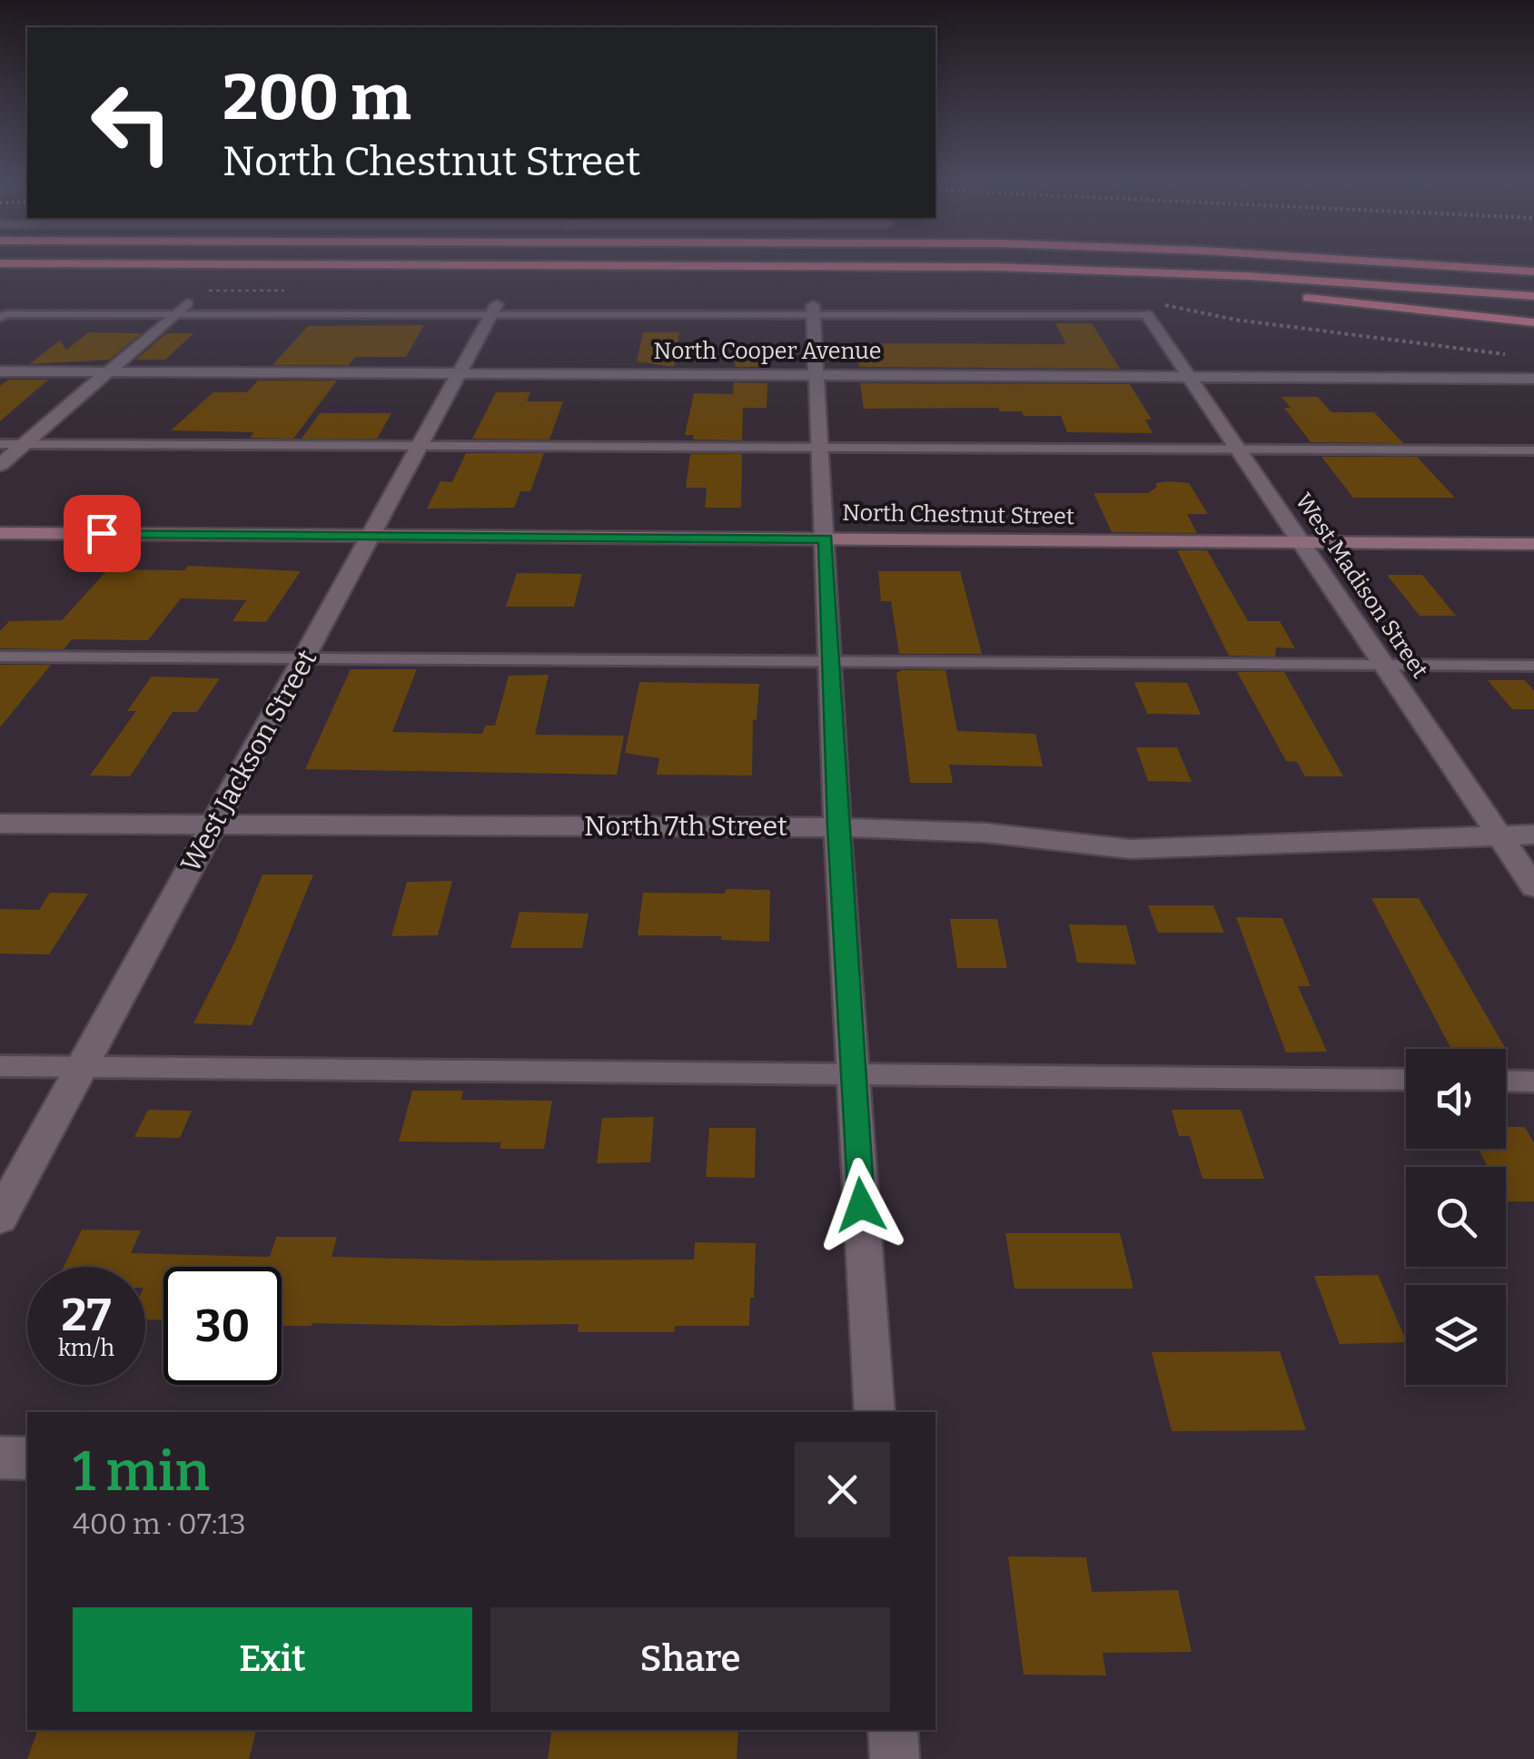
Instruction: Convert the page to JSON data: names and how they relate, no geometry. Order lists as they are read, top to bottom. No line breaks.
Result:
{"streets":{"main road":["North Chestnut Street"],"street":["North Cooper Avenue","West Madison Street","West Jackson Street","North 7th Street"]},"crossings":[["North Cooper Avenue","West Madison Street"],["North Cooper Avenue","West Jackson Street"],["North Chestnut Street","West Madison Street"],["North Chestnut Street","West Jackson Street"],["West Madison Street","North 7th Street"],["West Jackson Street","North 7th Street"]],"page":{"turn":["200 m","North Chestnut Street"],"speed":"27 km/h","limit":"30","heading":["1 min","400 m · 07:13"],"buttons":["Exit","Share"]}}
